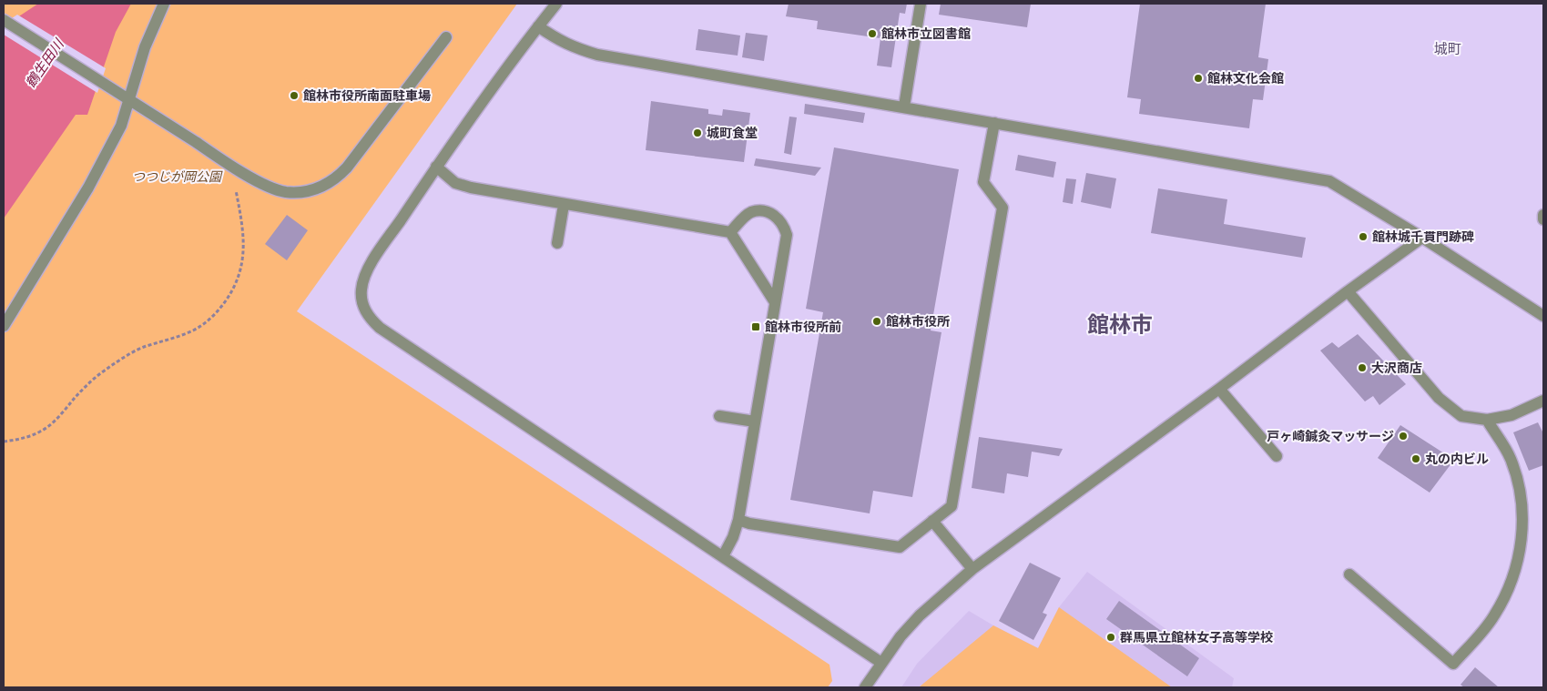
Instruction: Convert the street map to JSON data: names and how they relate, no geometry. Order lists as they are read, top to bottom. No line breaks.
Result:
{"districts":["城町","館林市"],"water":["鶴生田川"],"parks":["つつじが岡公園"],"places":{"other":["館林市立図書館","館林文化会館","館林市役所南面駐車場","城町食堂","館林城千貫門跡碑","館林市役所","大沢商店","戸ヶ崎鍼灸マッサージ","丸の内ビル","群馬県立館林女子高等学校"],"transit":["館林市役所前"]}}
